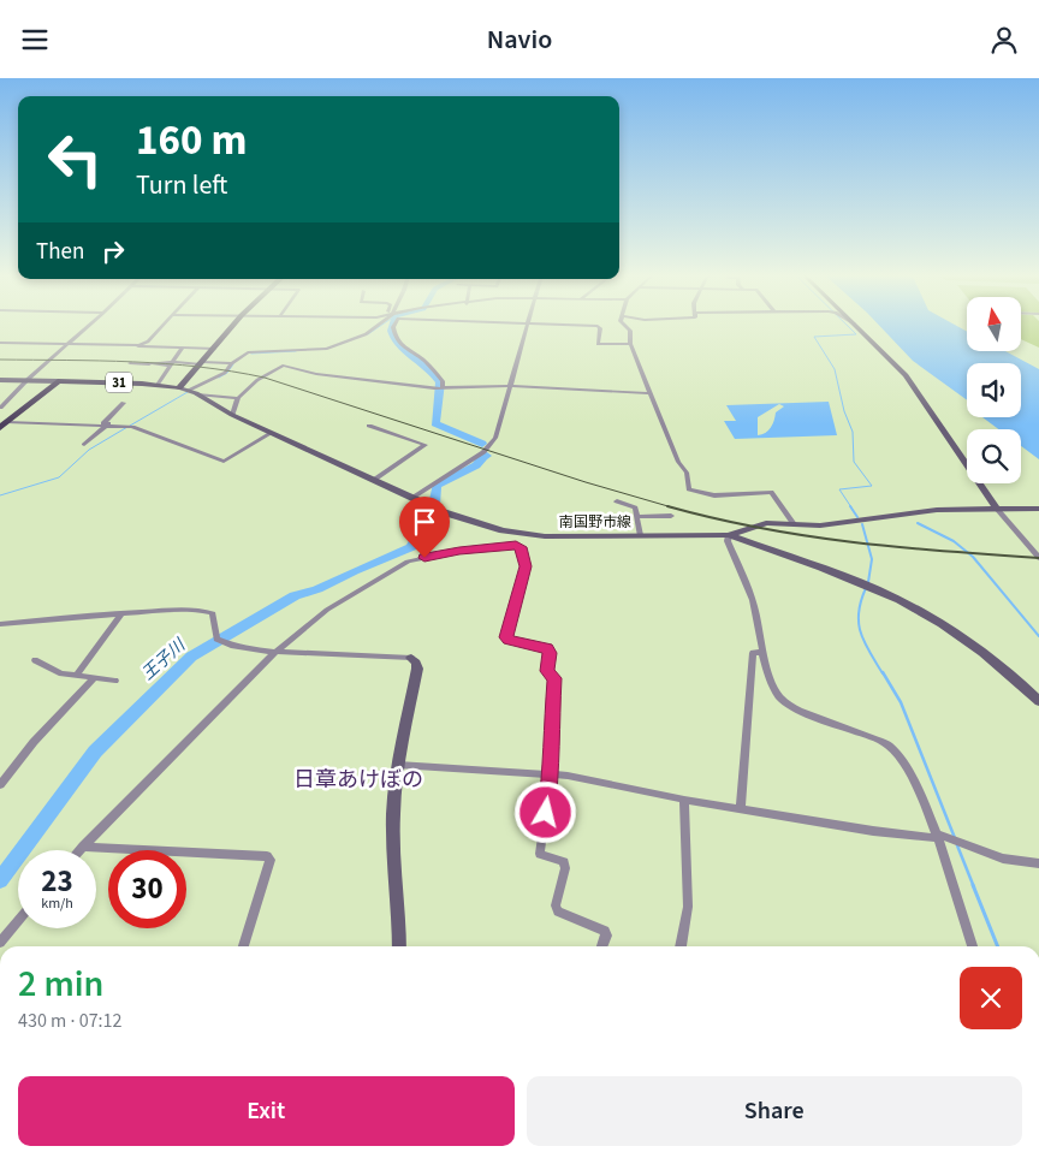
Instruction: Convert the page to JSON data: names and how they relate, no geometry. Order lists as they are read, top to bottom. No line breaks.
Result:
{"streets":{"main road":["31","南国野市線"]},"crossings":[["31","南国野市線"]],"districts":["日章あけぼの"],"water":["王子川"],"north":"top","page":{"header":"Navio","turn":["160 m","Turn left"],"then":"Then","speed":"23 km/h","limit":"30","heading":["2 min","430 m · 07:12"],"buttons":["Exit","Share"]}}
